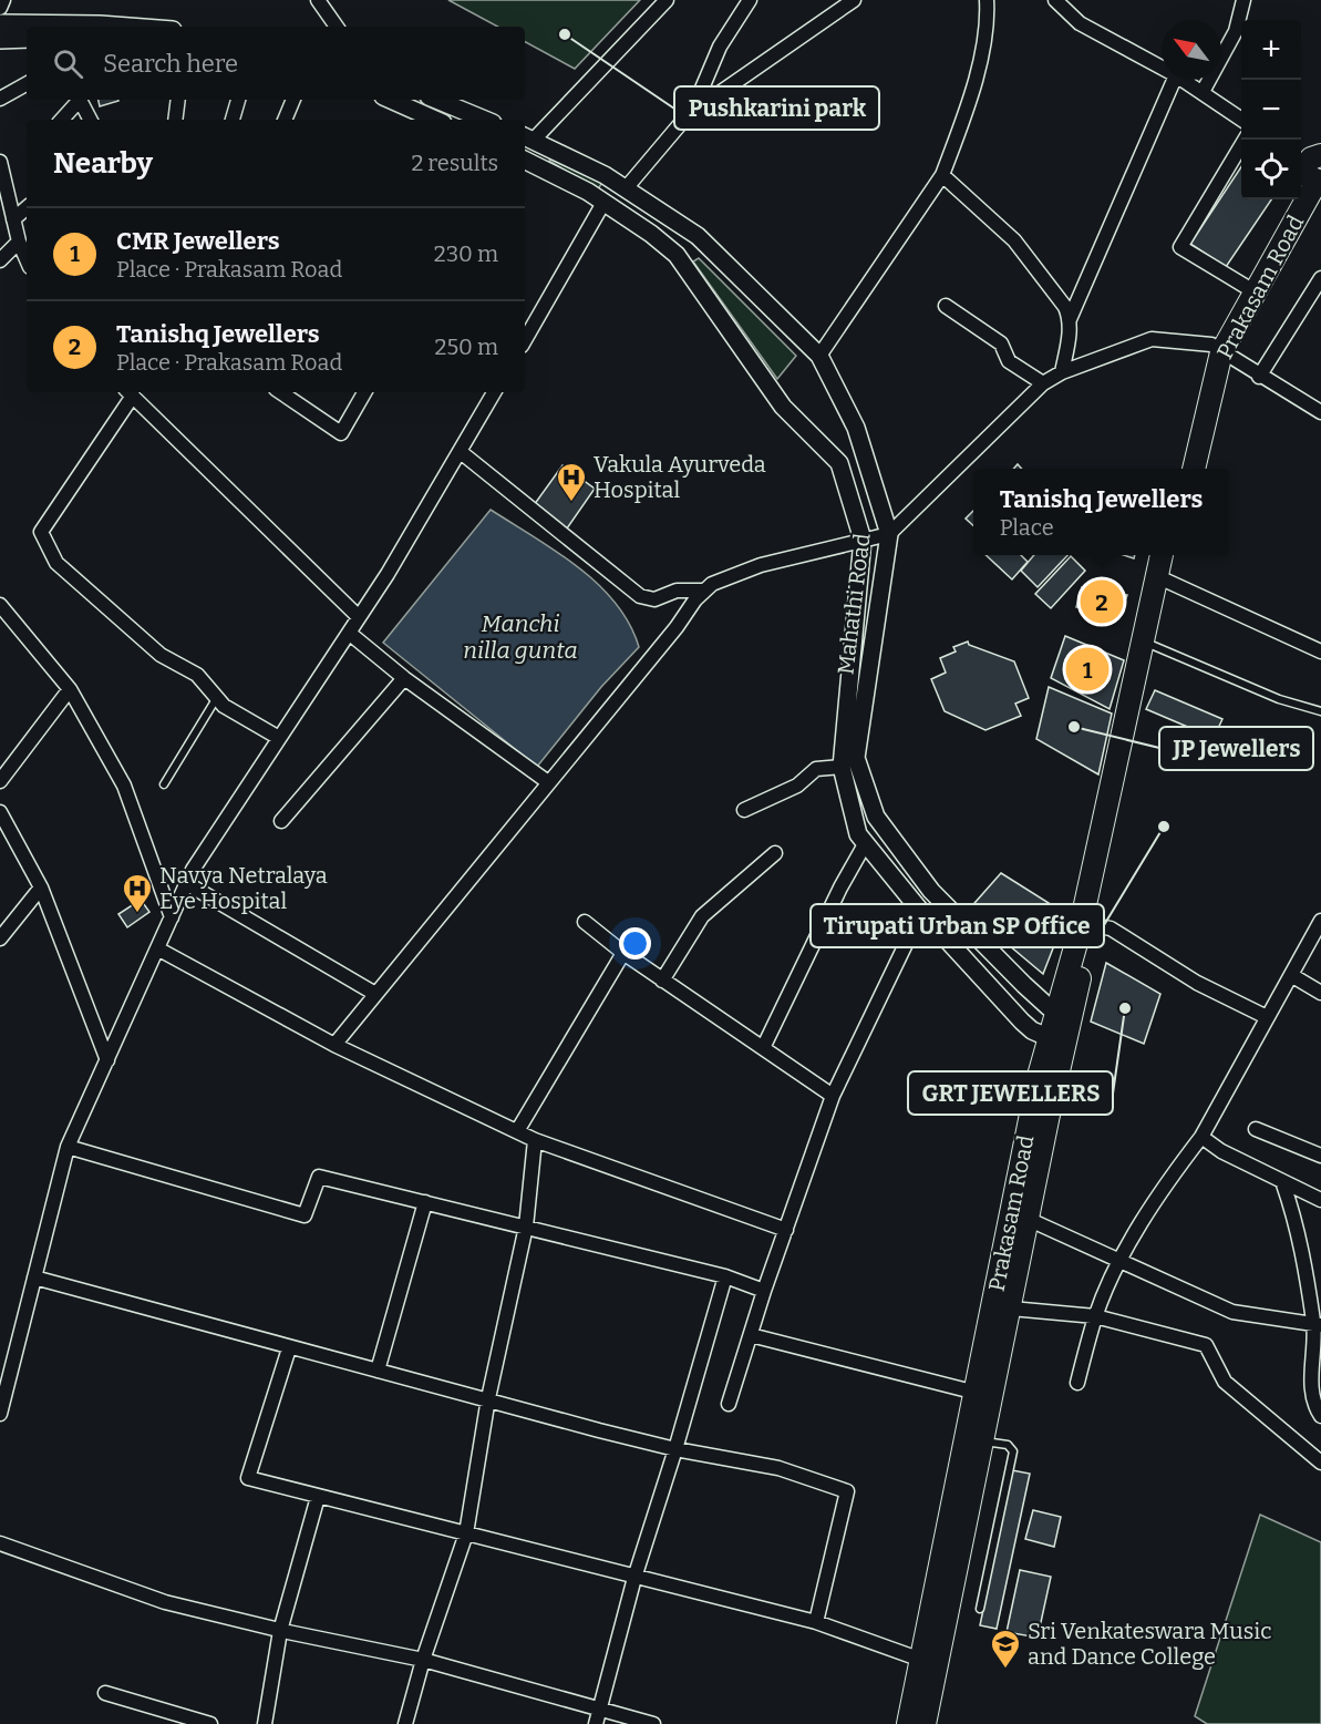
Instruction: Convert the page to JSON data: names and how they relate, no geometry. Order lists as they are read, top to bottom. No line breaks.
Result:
{"streets":{"main road":["Prakasam Road"],"street":["Mahathi Road"]},"crossings":[["Prakasam Road","Mahathi Road"]],"water":["Manchi nilla gunta"],"places":{"other":["Pushkarini park","JP Jewellers","Tirupati Urban SP Office","GRT JEWELLERS"],"hospital":["Vakula Ayurveda Hospital","Navya Netralaya Eye Hospital"],"school or university":["Sri Venkateswara Music and Dance College"]},"north":"top left","page":{"map_buttons":["+","−"],"search":"Search here","heading":["Nearby","2 results"],"list":[{"mark":"1","name":"CMR Jewellers","note":"Place · Prakasam Road","value":"230 m"},{"mark":"2","name":"Tanishq Jewellers","note":"Place · Prakasam Road","value":"250 m"}],"popup":["Tanishq Jewellers","Place"],"pins":["2","1"]}}
